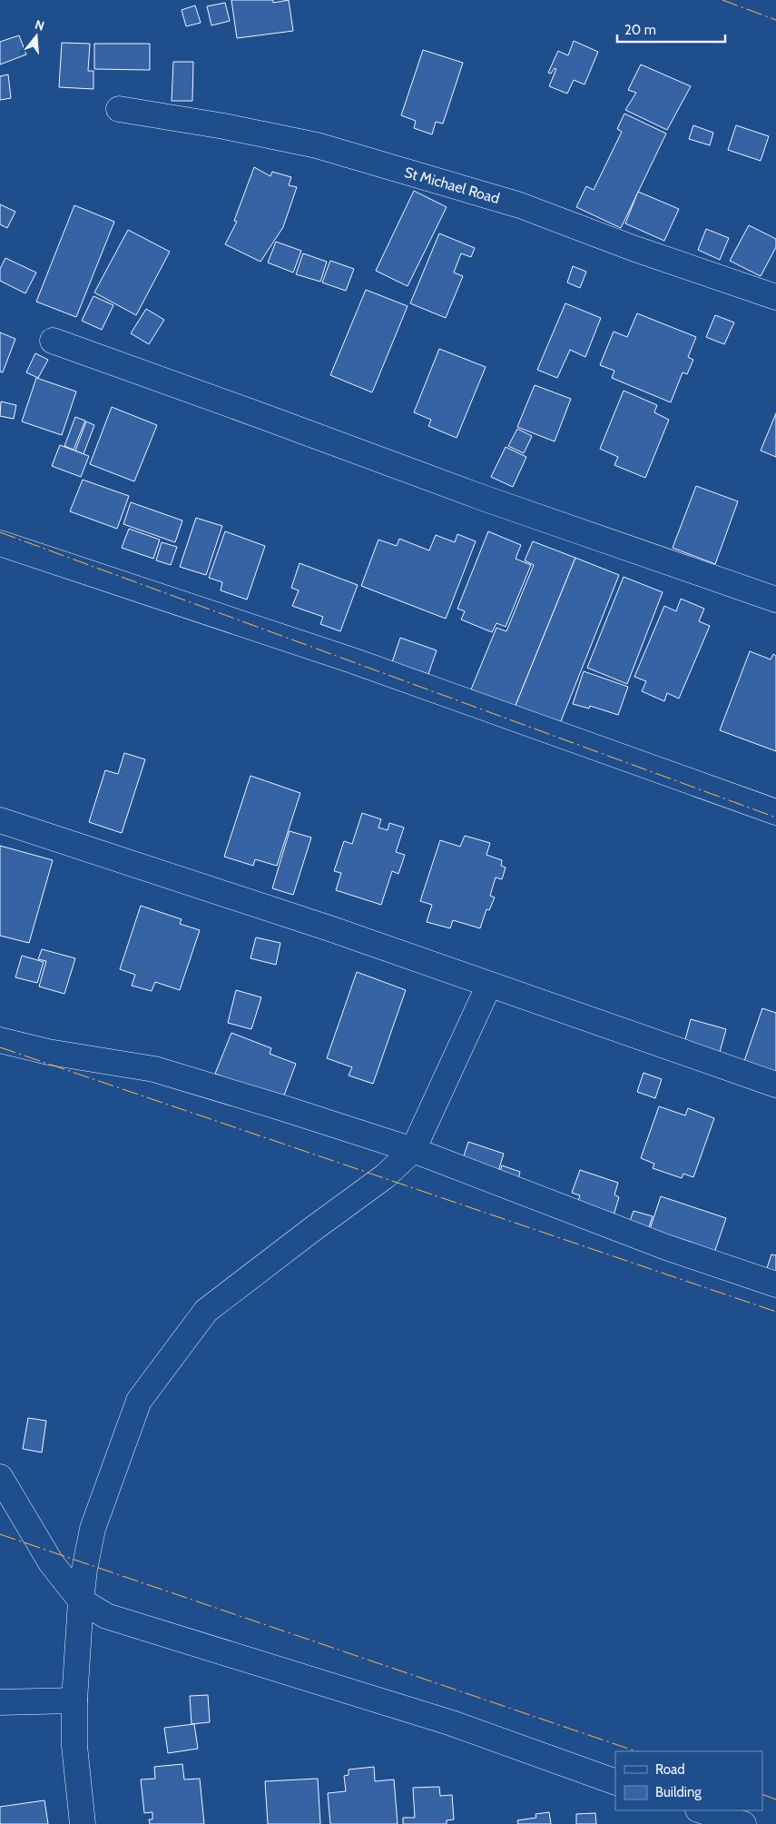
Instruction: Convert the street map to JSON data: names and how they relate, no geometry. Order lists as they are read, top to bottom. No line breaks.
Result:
{"streets":{"street":["St Michael Road"]},"legend":["Road","Building"],"scale_bar":"20 m","north":"top"}
